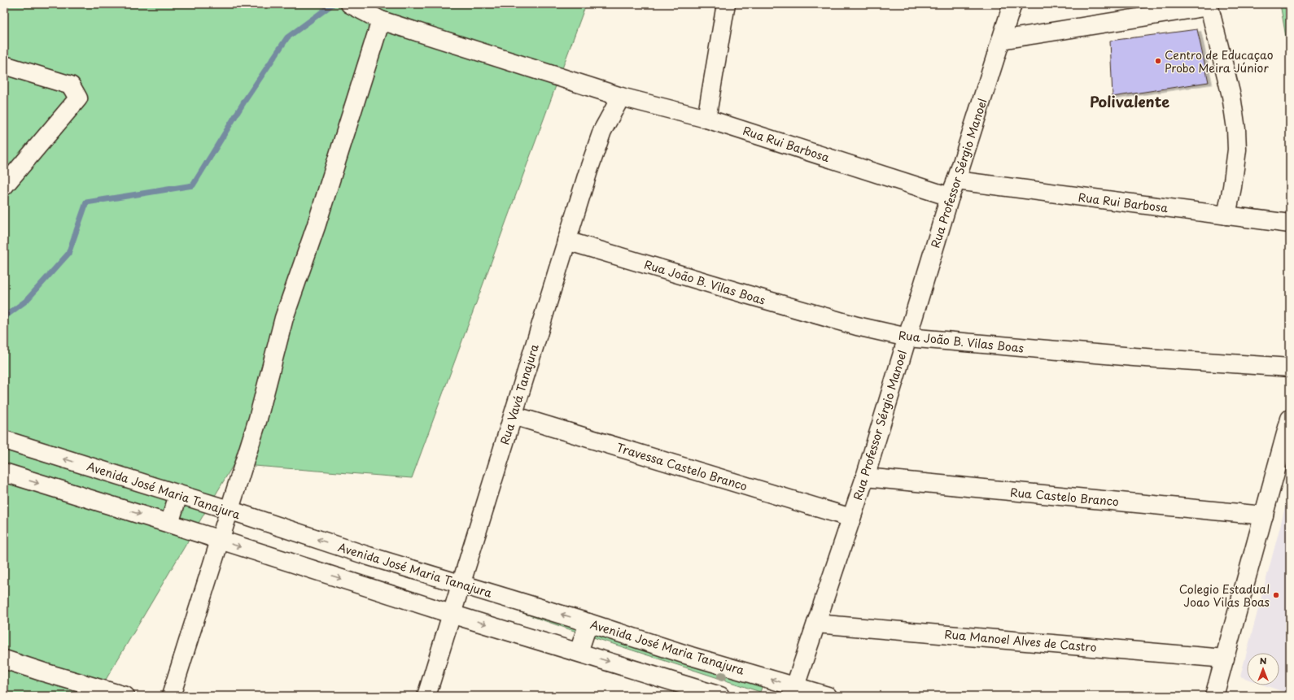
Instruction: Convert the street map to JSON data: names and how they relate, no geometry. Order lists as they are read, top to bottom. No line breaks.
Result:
{"streets":{"street":["Rua Rui Barbosa","Rua Professor Sérgio Manoel","Rua João B. Vilas Boas","Rua Vavá Tanajura","Travessa Castelo Branco","Avenida José Maria Tanajura","Rua Castelo Branco","Rua Manoel Alves de Castro"]},"crossings":[["Rua Rui Barbosa","Rua Professor Sérgio Manoel"],["Rua Rui Barbosa","Rua Vavá Tanajura"],["Rua Professor Sérgio Manoel","Rua João B. Vilas Boas"],["Rua Professor Sérgio Manoel","Travessa Castelo Branco"],["Rua Professor Sérgio Manoel","Avenida José Maria Tanajura"],["Rua Professor Sérgio Manoel","Rua Castelo Branco"],["Rua Professor Sérgio Manoel","Rua Manoel Alves de Castro"],["Rua João B. Vilas Boas","Rua Vavá Tanajura"],["Rua Vavá Tanajura","Travessa Castelo Branco"],["Rua Vavá Tanajura","Avenida José Maria Tanajura"]],"districts":["Polivalente"],"places":["Centro de Educaçao Probo Meira Júnior","Colegio Estadual Joao Vilas Boas"],"north":"top"}
